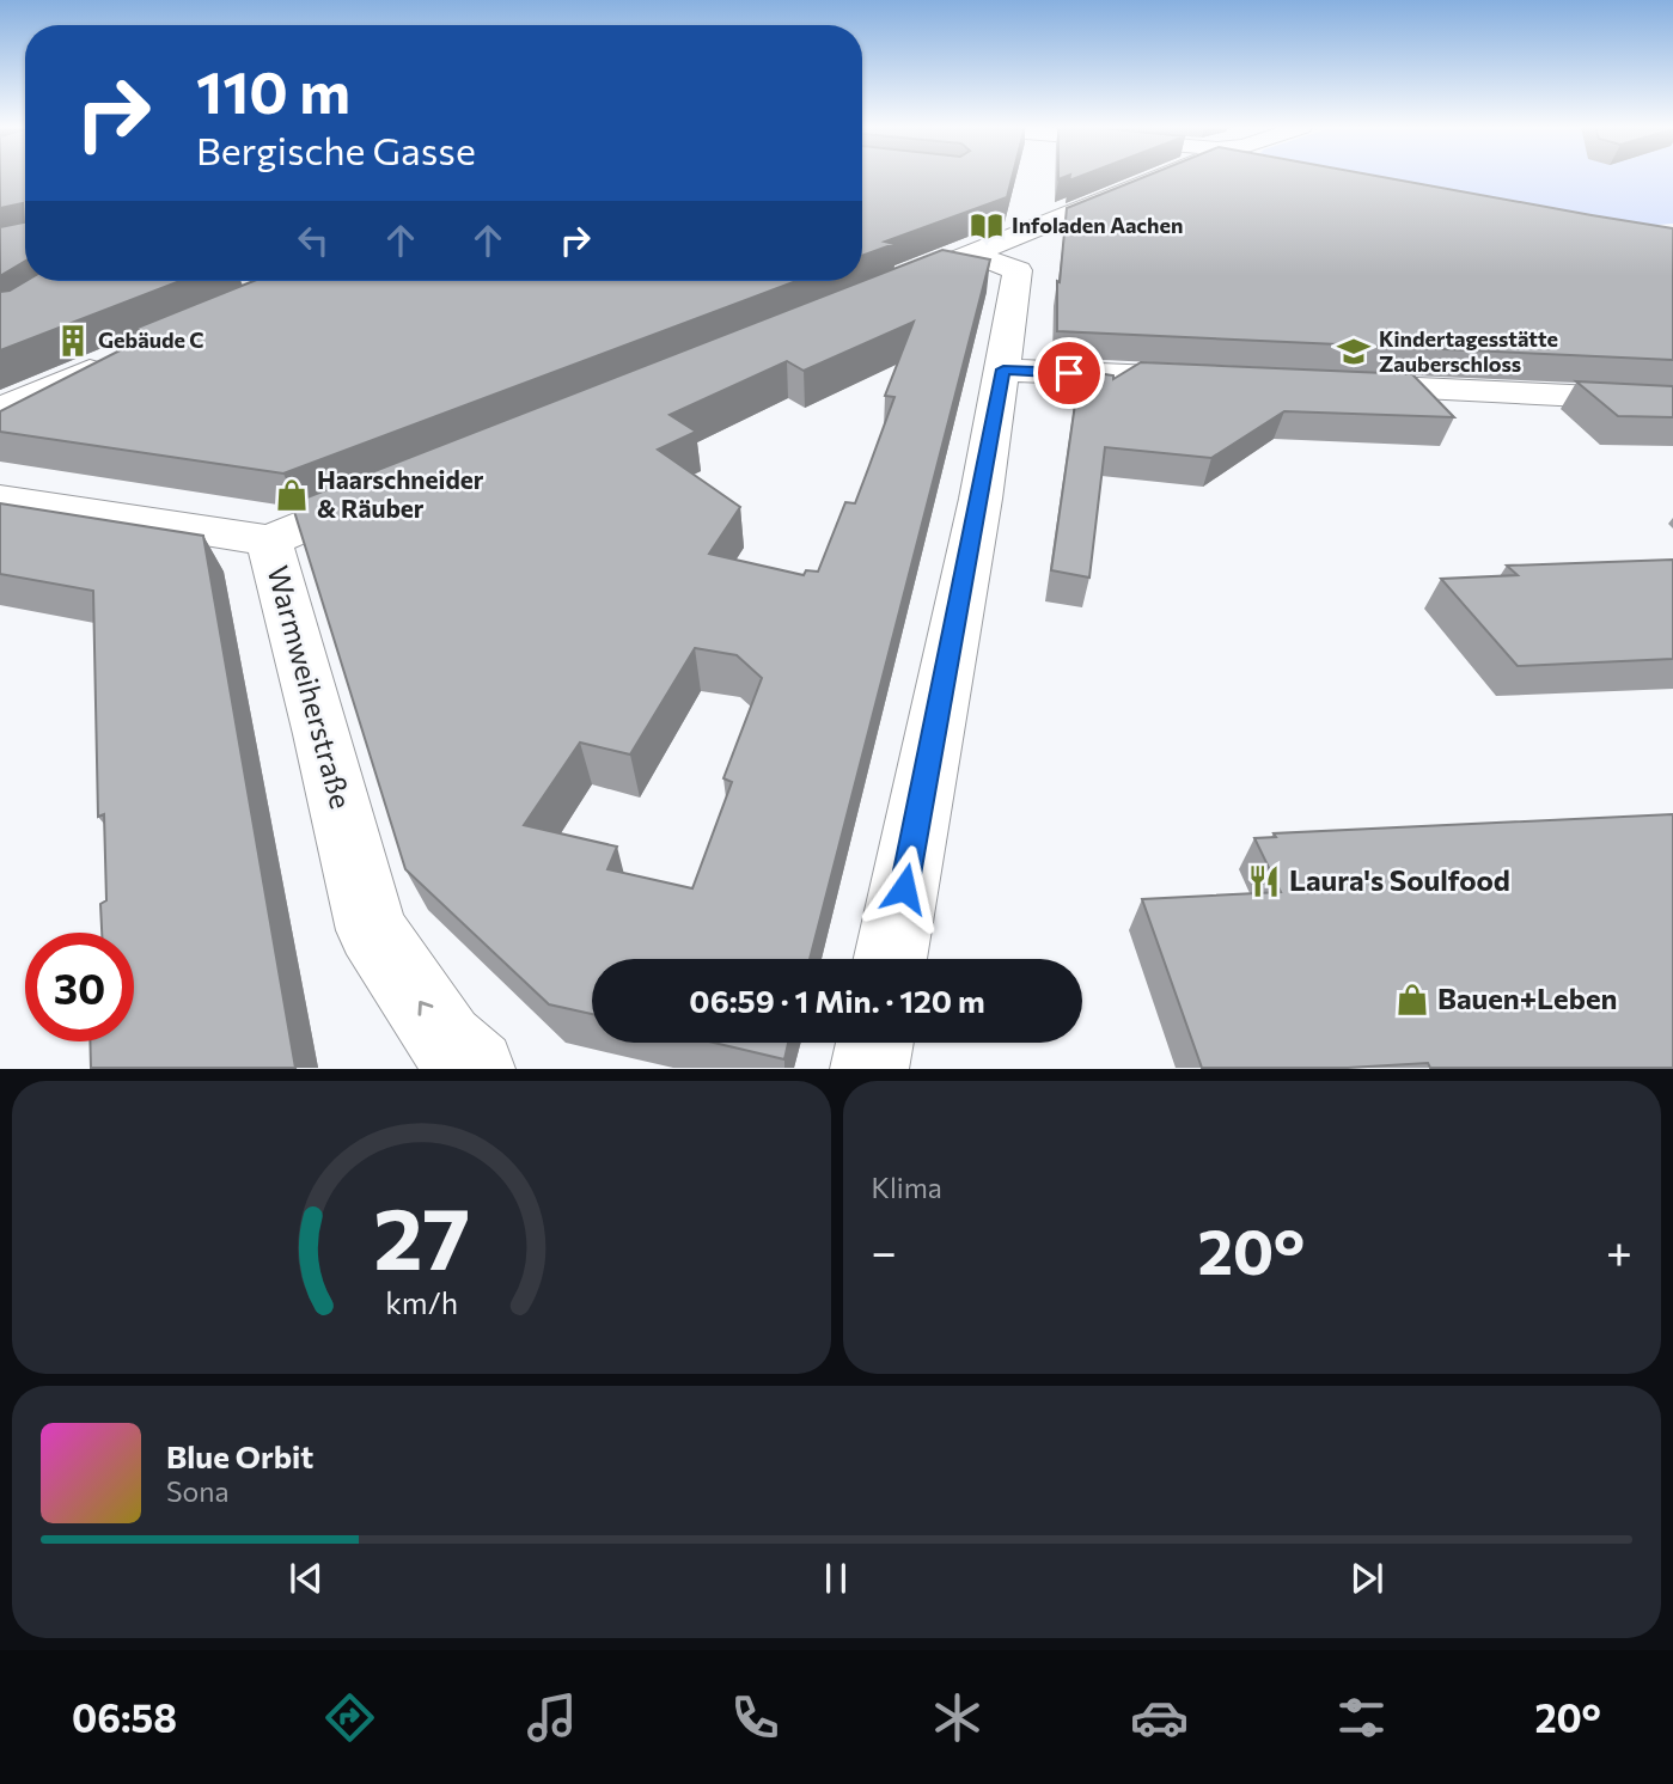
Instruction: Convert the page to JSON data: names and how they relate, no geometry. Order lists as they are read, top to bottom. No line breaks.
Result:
{"streets":{"street":["Warmweiherstraße"]},"one_way":["Warmweiherstraße"],"places":{"library":["Infoladen Aachen"],"building":["Gebäude C"],"school or university":["Kindertagesstätte Zauberschloss"],"shop":["Haarschneider & Räuber","Bauen+Leben"],"restaurant":["Laura's Soulfood"]},"page":{"turn":["110 m","Bergische Gasse"],"limit":"30","trip":"06:59 · 1 Min. · 120 m","tile":"Klima","heat":["−","20°","+"],"song":["Blue Orbit","Sona"],"tabs":["06:58","20°"],"gauge":["27","km/h"]}}
